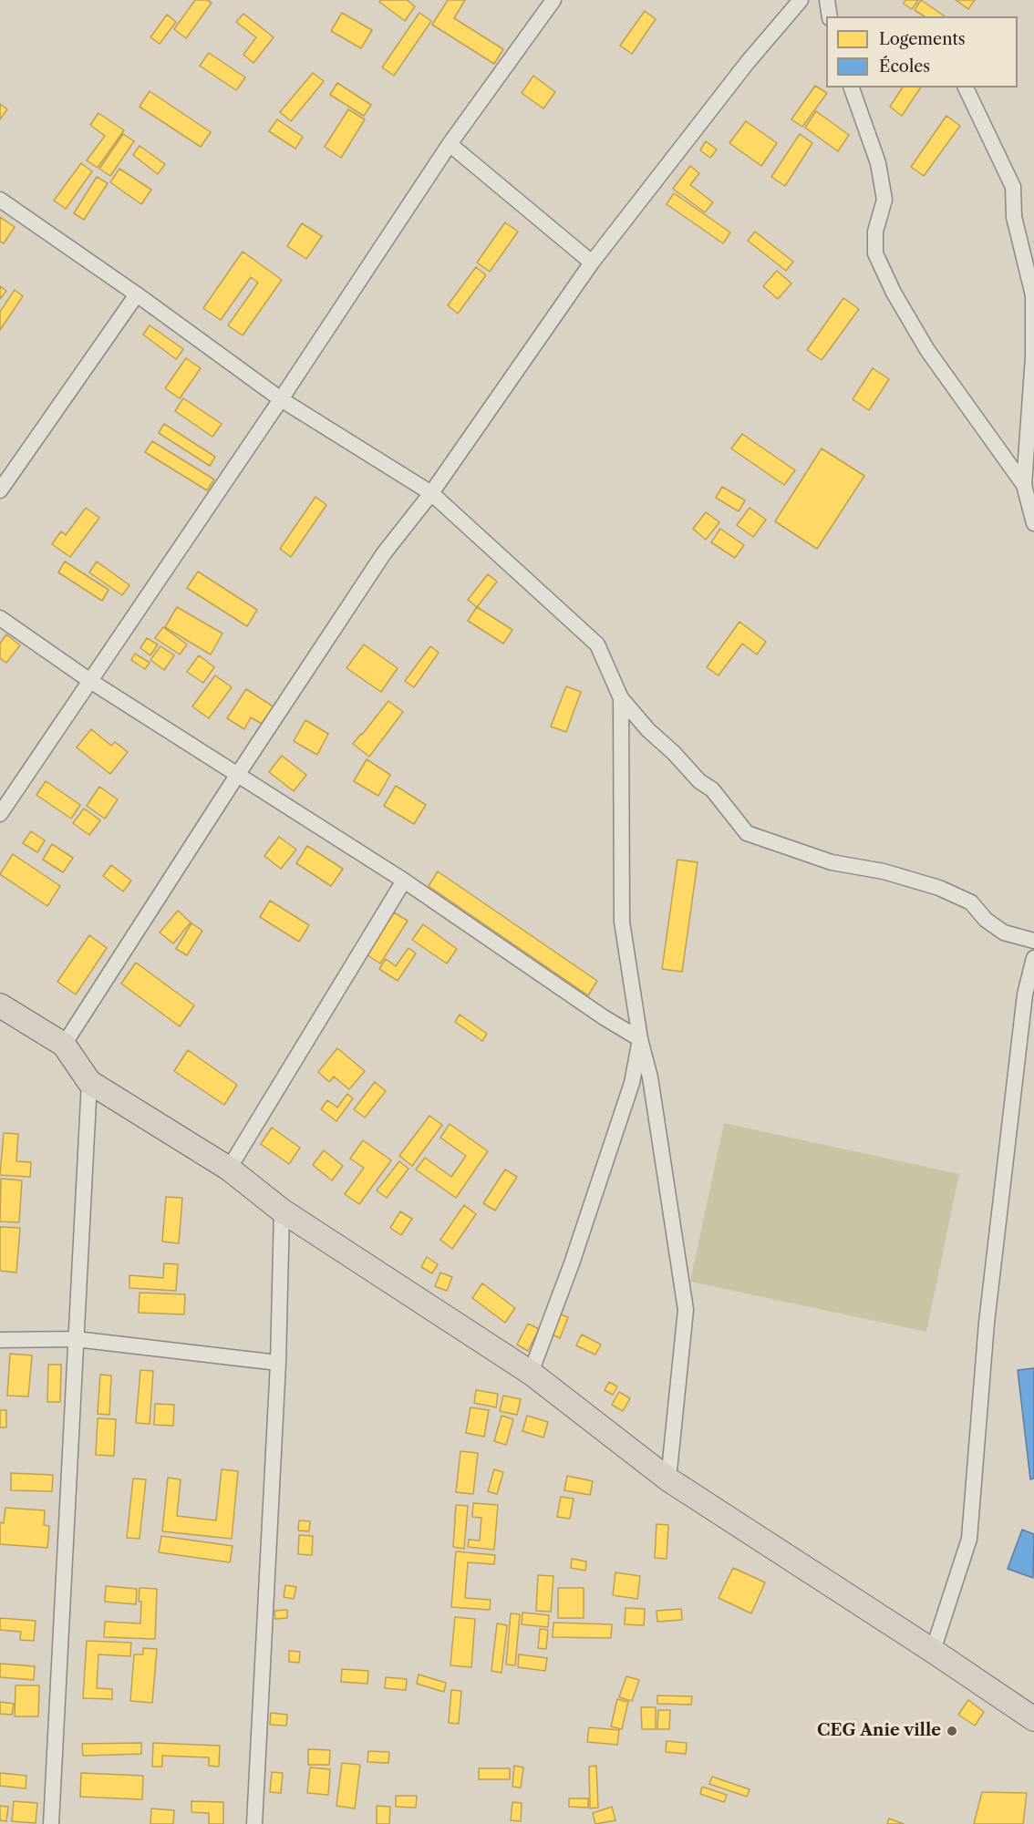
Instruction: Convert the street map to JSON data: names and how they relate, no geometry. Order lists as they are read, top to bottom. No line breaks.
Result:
{"places":["CEG Anie ville"],"legend":["Logements","Écoles"]}
